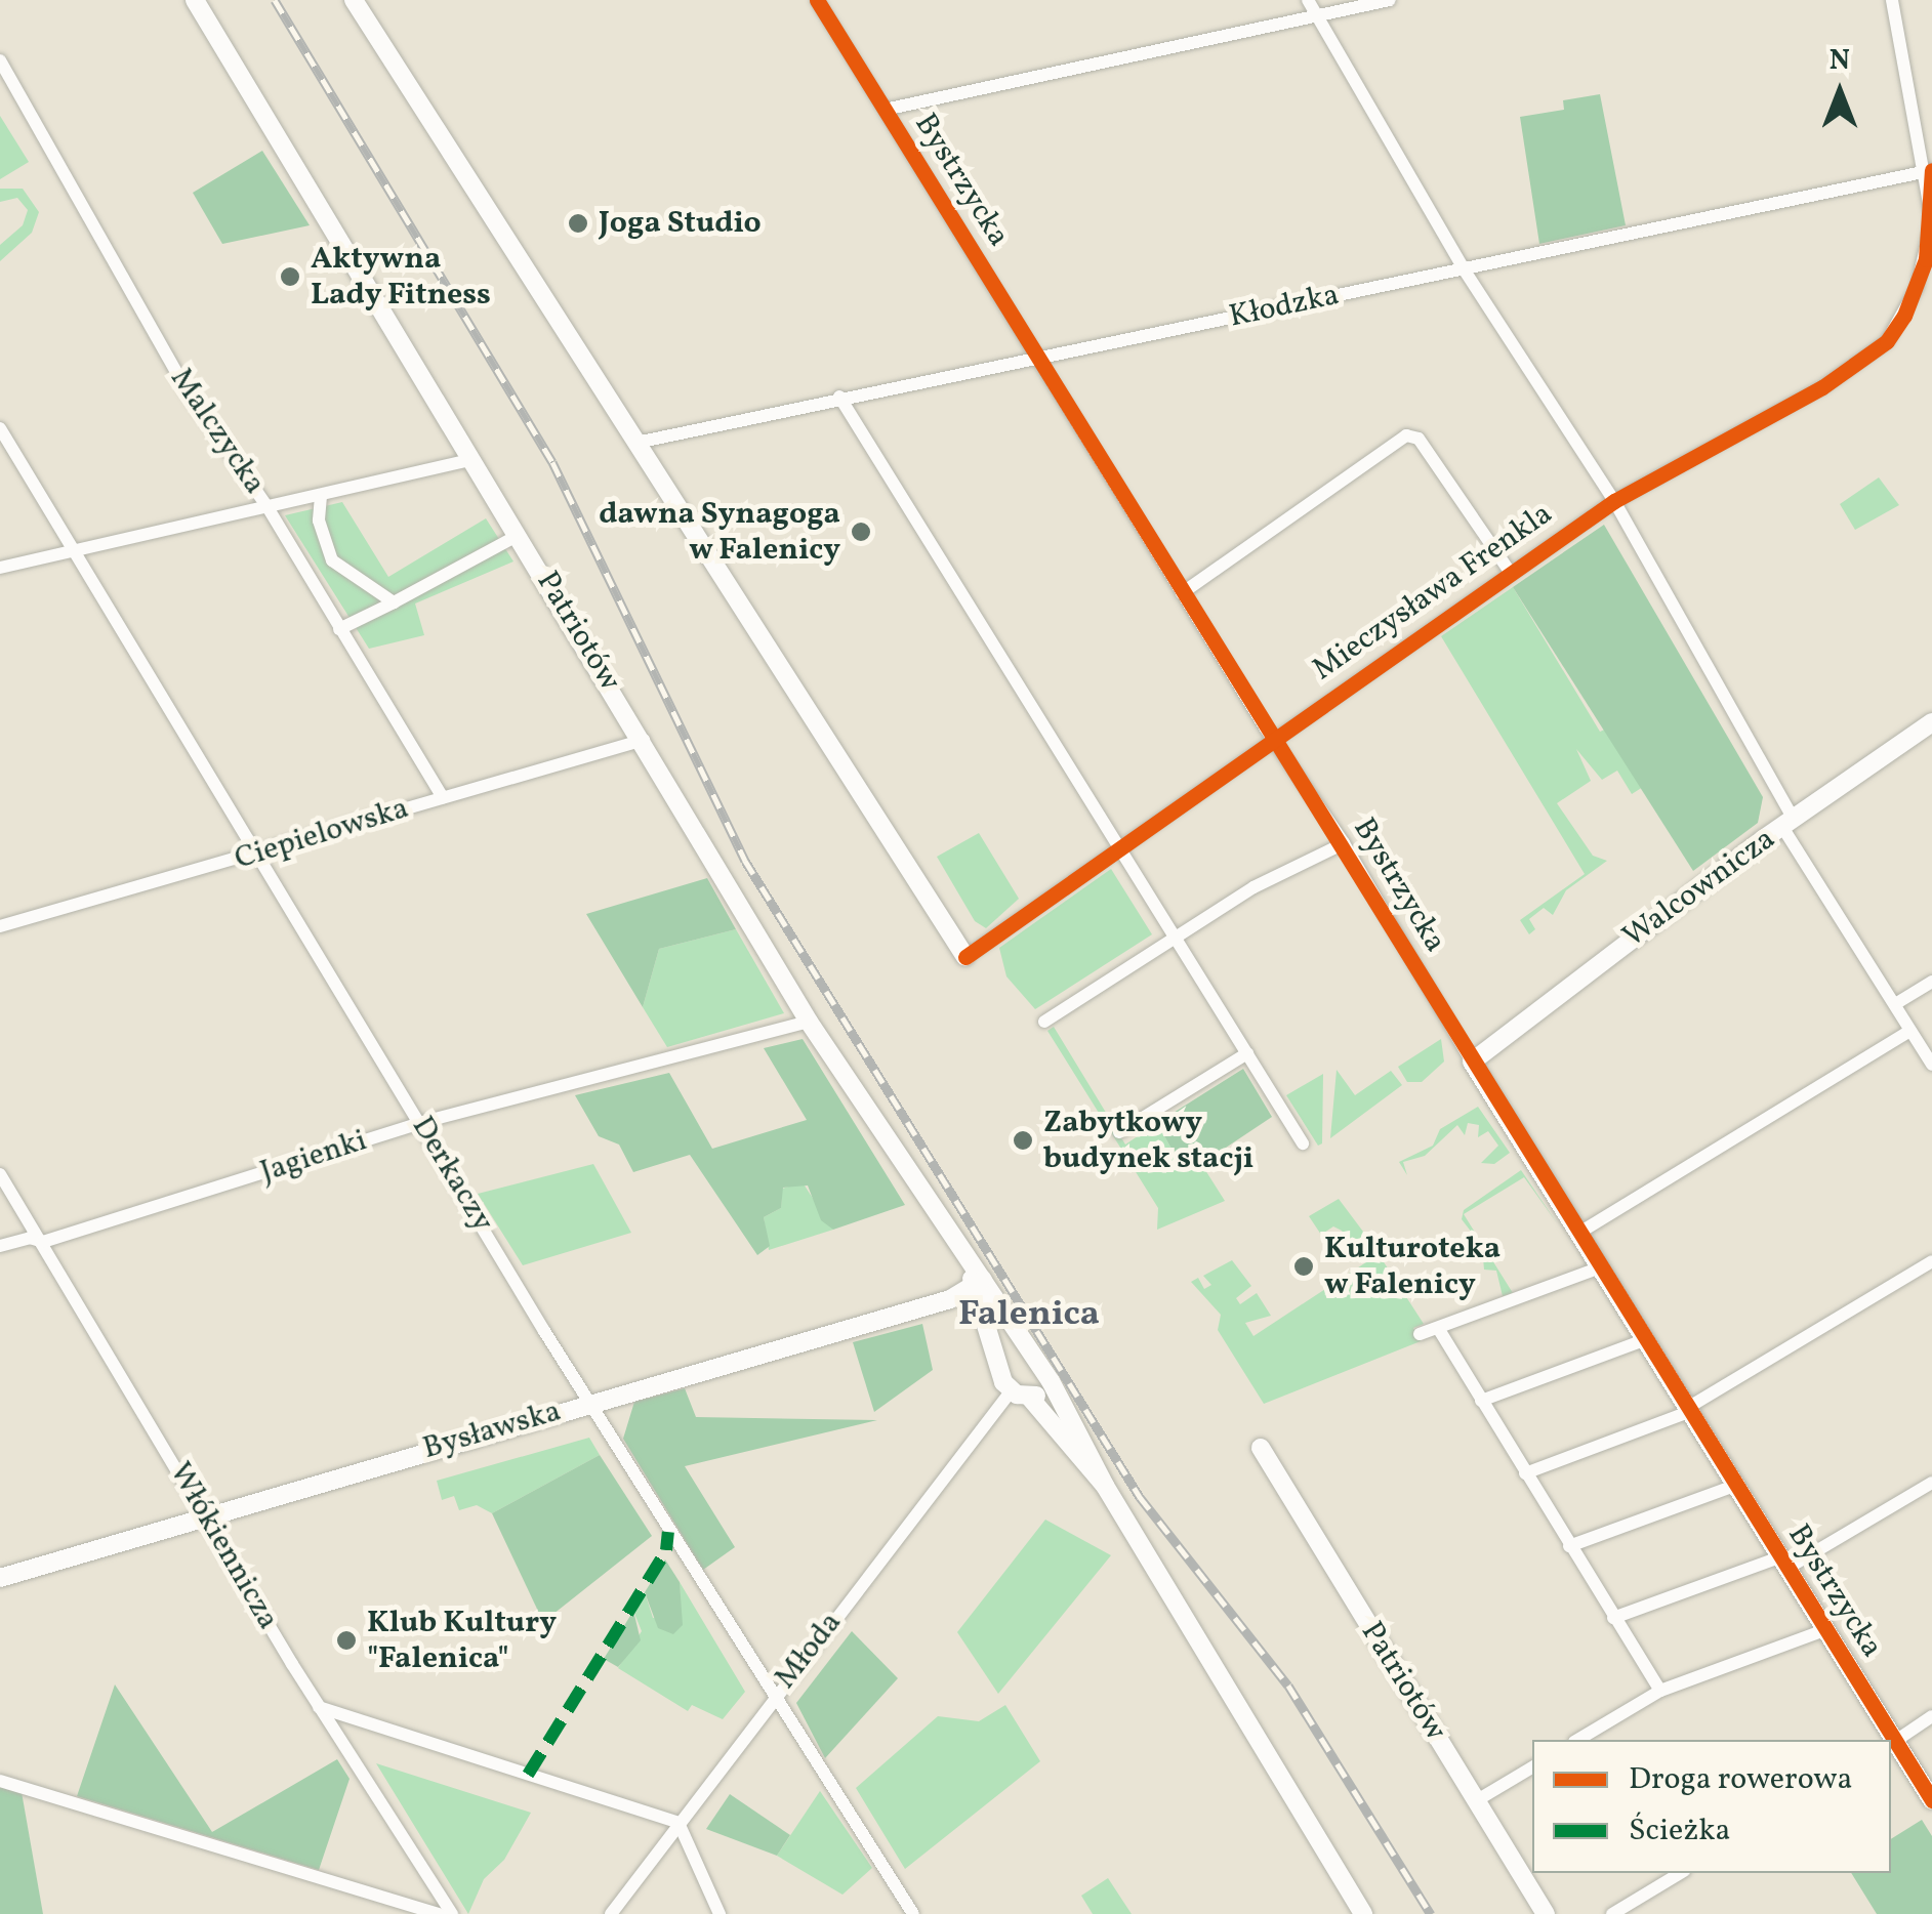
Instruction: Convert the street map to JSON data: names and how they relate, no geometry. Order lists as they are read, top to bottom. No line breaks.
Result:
{"streets":{"main road":["Bystrzycka","Patriotów","Walcownicza","Bysławska"],"street":["Kłodzka","Malczycka","Mieczysława Frenkla","Ciepielowska","Jagienki","Derkaczy","Włókiennicza","Młoda"]},"crossings":[["Bystrzycka","Kłodzka"],["Bystrzycka","Mieczysława Frenkla"],["Bystrzycka","Walcownicza"],["Kłodzka","Mieczysława Frenkla"],["Malczycka","Ciepielowska"],["Patriotów","Ciepielowska"],["Patriotów","Jagienki"],["Patriotów","Bysławska"],["Patriotów","Młoda"],["Ciepielowska","Derkaczy"],["Jagienki","Derkaczy"],["Jagienki","Włókiennicza"],["Derkaczy","Bysławska"],["Derkaczy","Młoda"],["Bysławska","Włókiennicza"]],"districts":["Falenica"],"places":["Joga Studio","Aktywna Lady Fitness","dawna Synagoga w Falenicy","Zabytkowy budynek stacji","Kulturoteka w Falenicy","Klub Kultury \"Falenica\""],"legend":["Droga rowerowa","Ścieżka"],"north":"top"}
